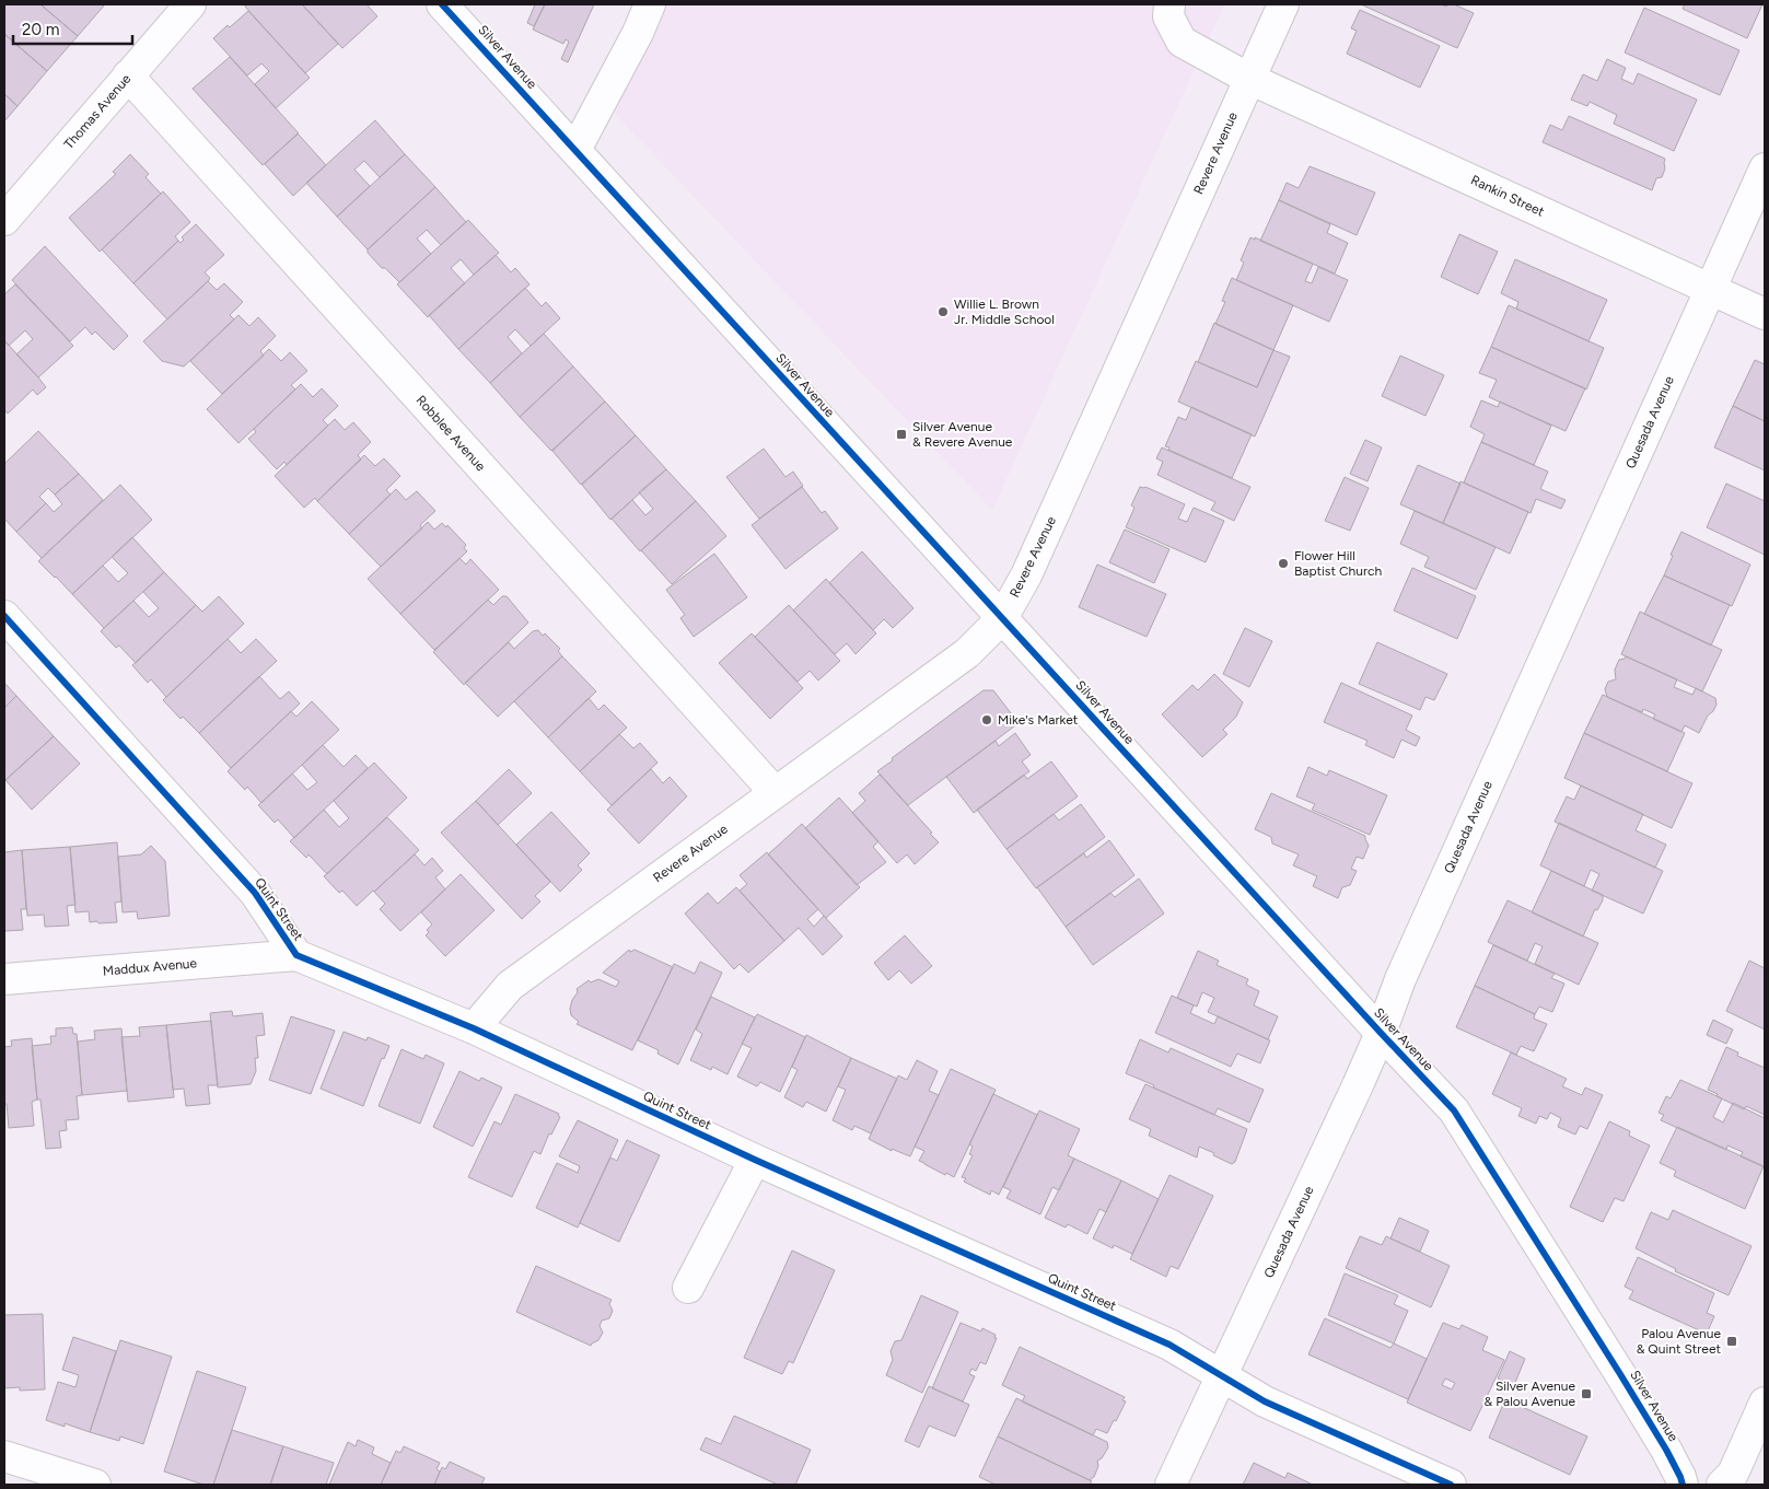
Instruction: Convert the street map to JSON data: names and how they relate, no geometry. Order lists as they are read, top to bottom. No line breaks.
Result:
{"streets":{"street":["Silver Avenue","Thomas Avenue","Revere Avenue","Rankin Street","Quesada Avenue","Robblee Avenue","Quint Street","Maddux Avenue"]},"crossings":[["Silver Avenue","Revere Avenue"],["Silver Avenue","Quesada Avenue"],["Thomas Avenue","Robblee Avenue"],["Revere Avenue","Rankin Street"],["Revere Avenue","Robblee Avenue"],["Revere Avenue","Quint Street"],["Rankin Street","Quesada Avenue"],["Quesada Avenue","Quint Street"],["Quint Street","Maddux Avenue"]],"places":{"other":["Willie L. Brown Jr. Middle School","Flower Hill Baptist Church","Mike's Market"],"transit":["Silver Avenue & Revere Avenue","Palou Avenue & Quint Street","Silver Avenue & Palou Avenue"]},"scale_bar":"20 m"}
